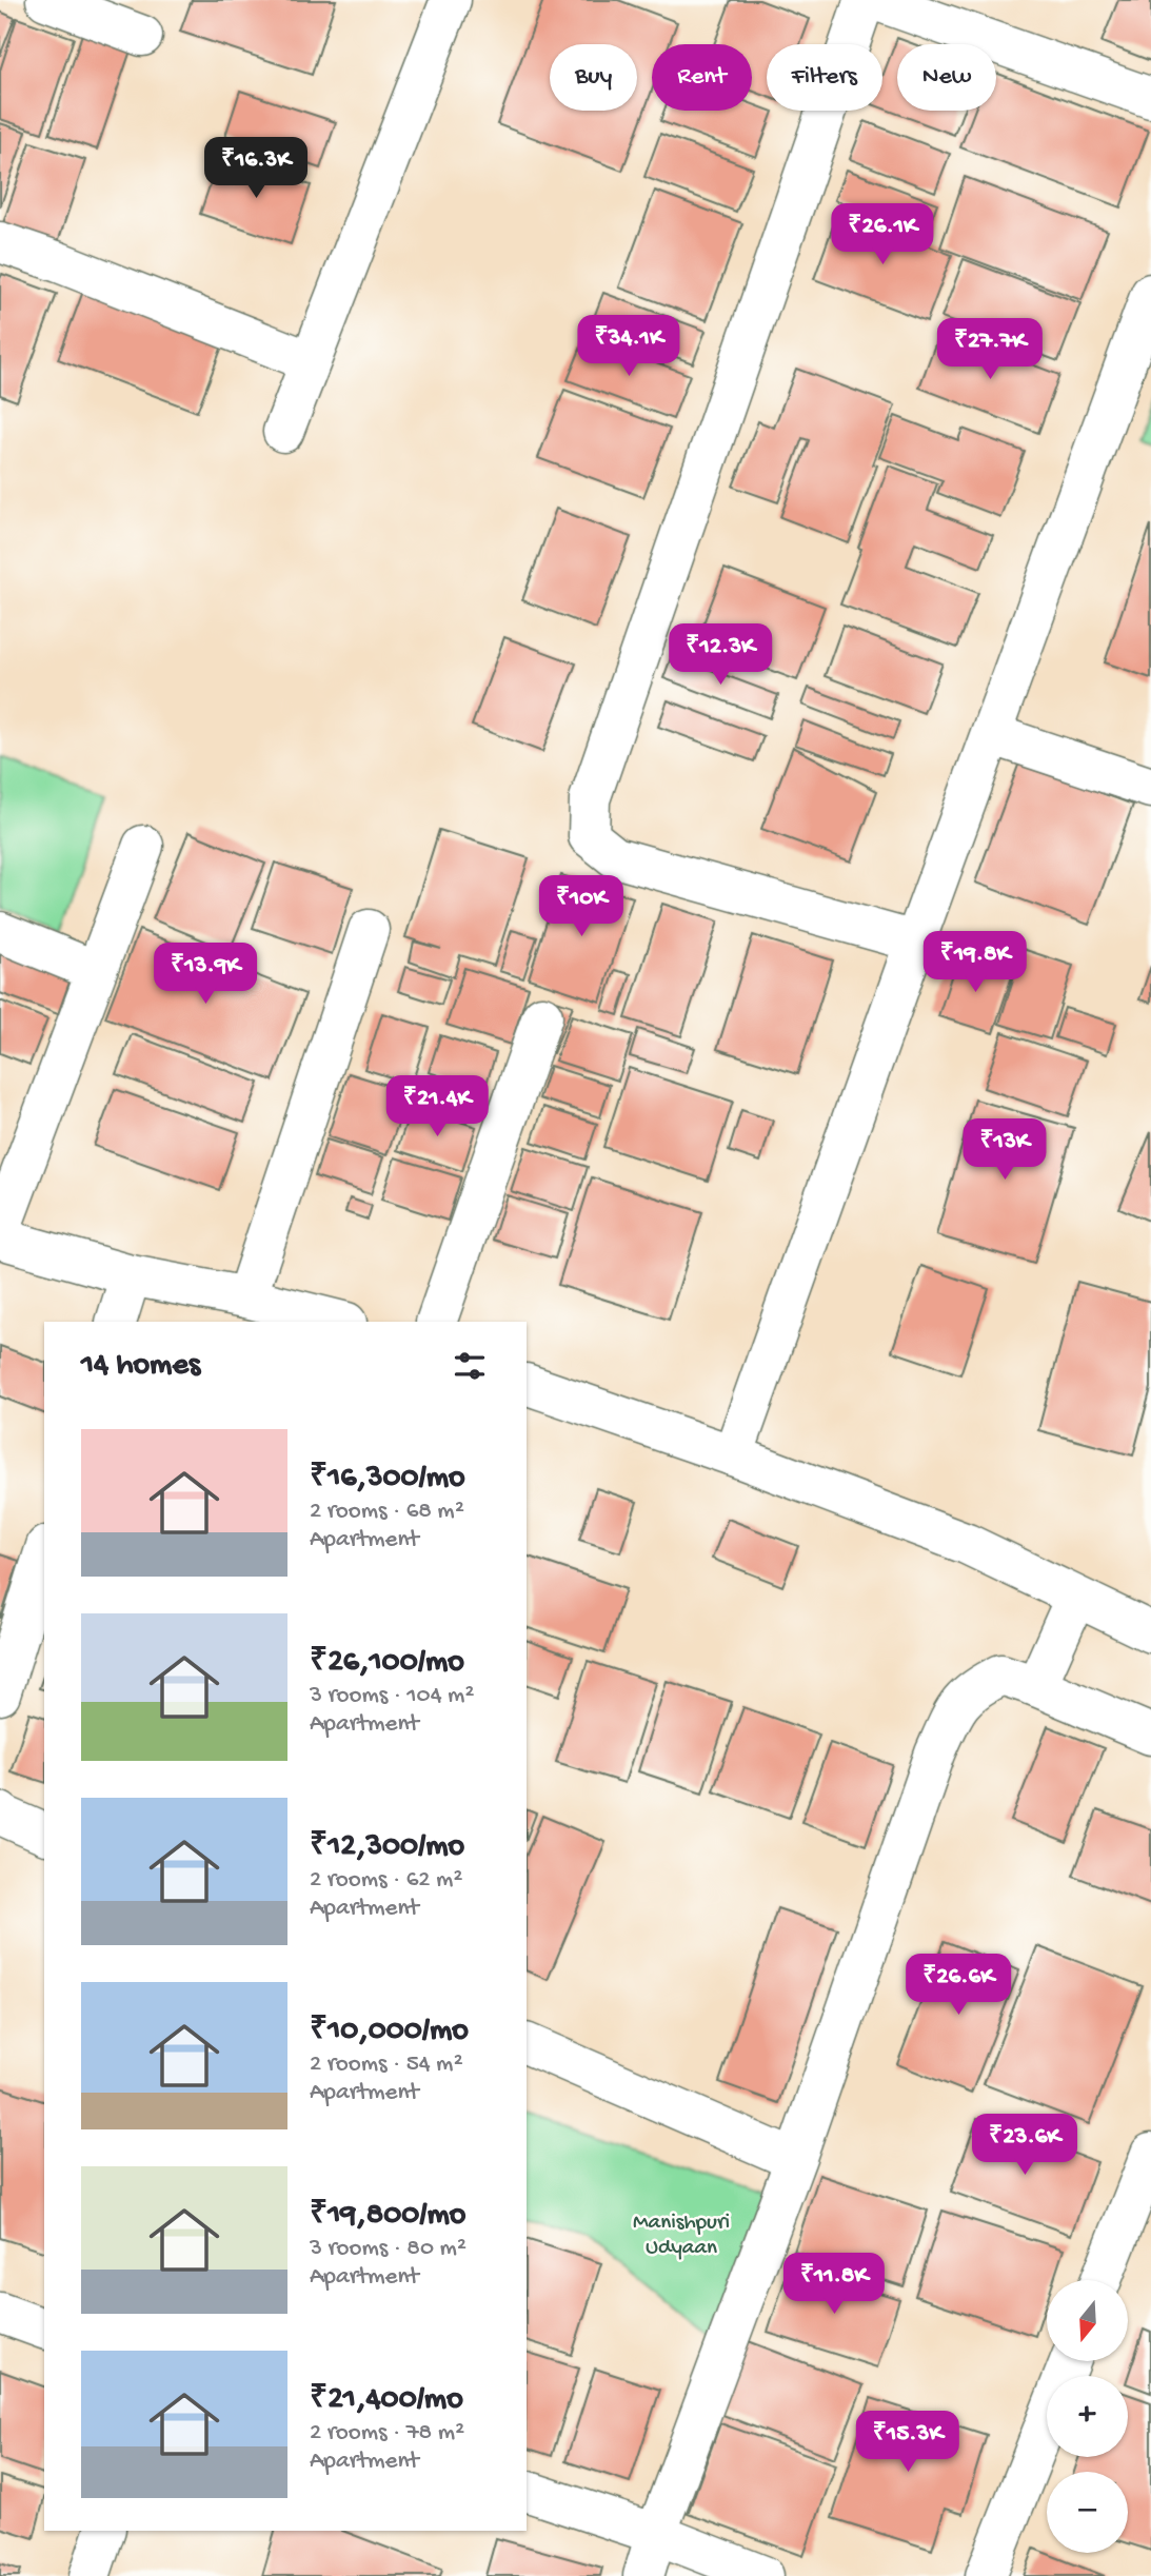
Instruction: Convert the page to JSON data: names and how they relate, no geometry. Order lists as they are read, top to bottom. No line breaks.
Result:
{"parks":["Manishpuri Udyaan"],"north":"bottom","page":{"chip":["Buy","Rent","Filters","New"],"price":["₹16.3K","₹26.1K","₹34.1K","₹27.7K","₹12.3K","₹10K","₹19.8K","₹13.9K","₹21.4K","₹13K","₹26.6K","₹23.6K","₹11.8K","₹15.3K"],"heading":"14 homes","list":[{"name":"₹16,300/mo","note":"2 rooms · 68 m² · Apartment"},{"name":"₹26,100/mo","note":"3 rooms · 104 m² · Apartment"},{"name":"₹12,300/mo","note":"2 rooms · 62 m² · Apartment"},{"name":"₹10,000/mo","note":"2 rooms · 54 m² · Apartment"},{"name":"₹19,800/mo","note":"3 rooms · 80 m² · Apartment"},{"name":"₹21,400/mo","note":"2 rooms · 78 m² · Apartment"}],"map_buttons":["+","−"]}}
